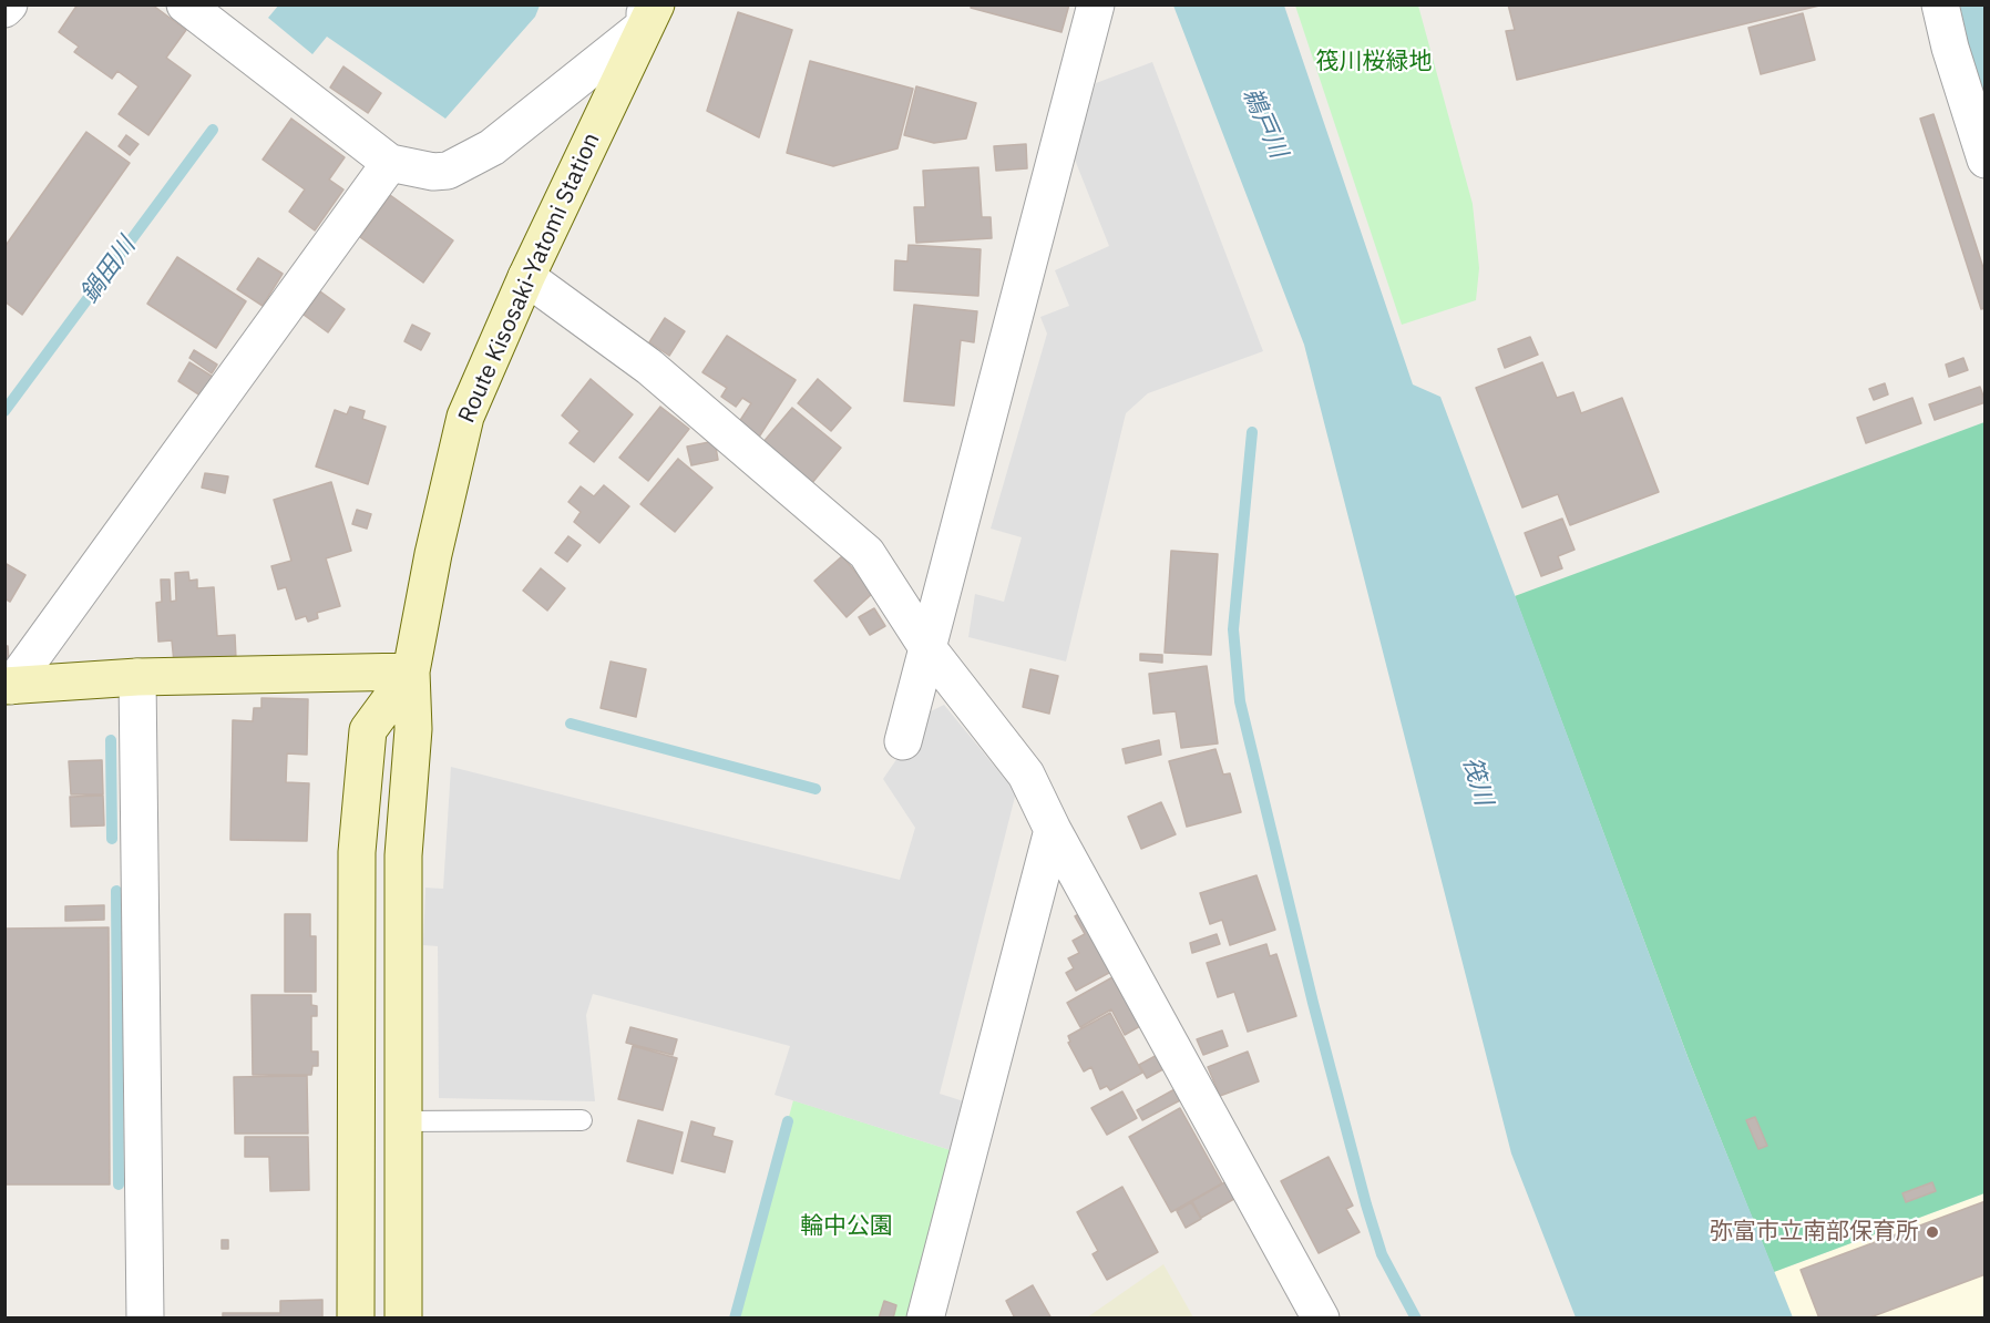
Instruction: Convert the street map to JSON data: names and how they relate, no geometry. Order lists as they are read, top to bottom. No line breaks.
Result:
{"streets":{"street":["Route Kisosaki-Yatomi Station"]},"water":["鵜戸川","鍋田川","筏川"],"parks":["筏川桜緑地","輪中公園"],"places":["弥富市立南部保育所"]}
